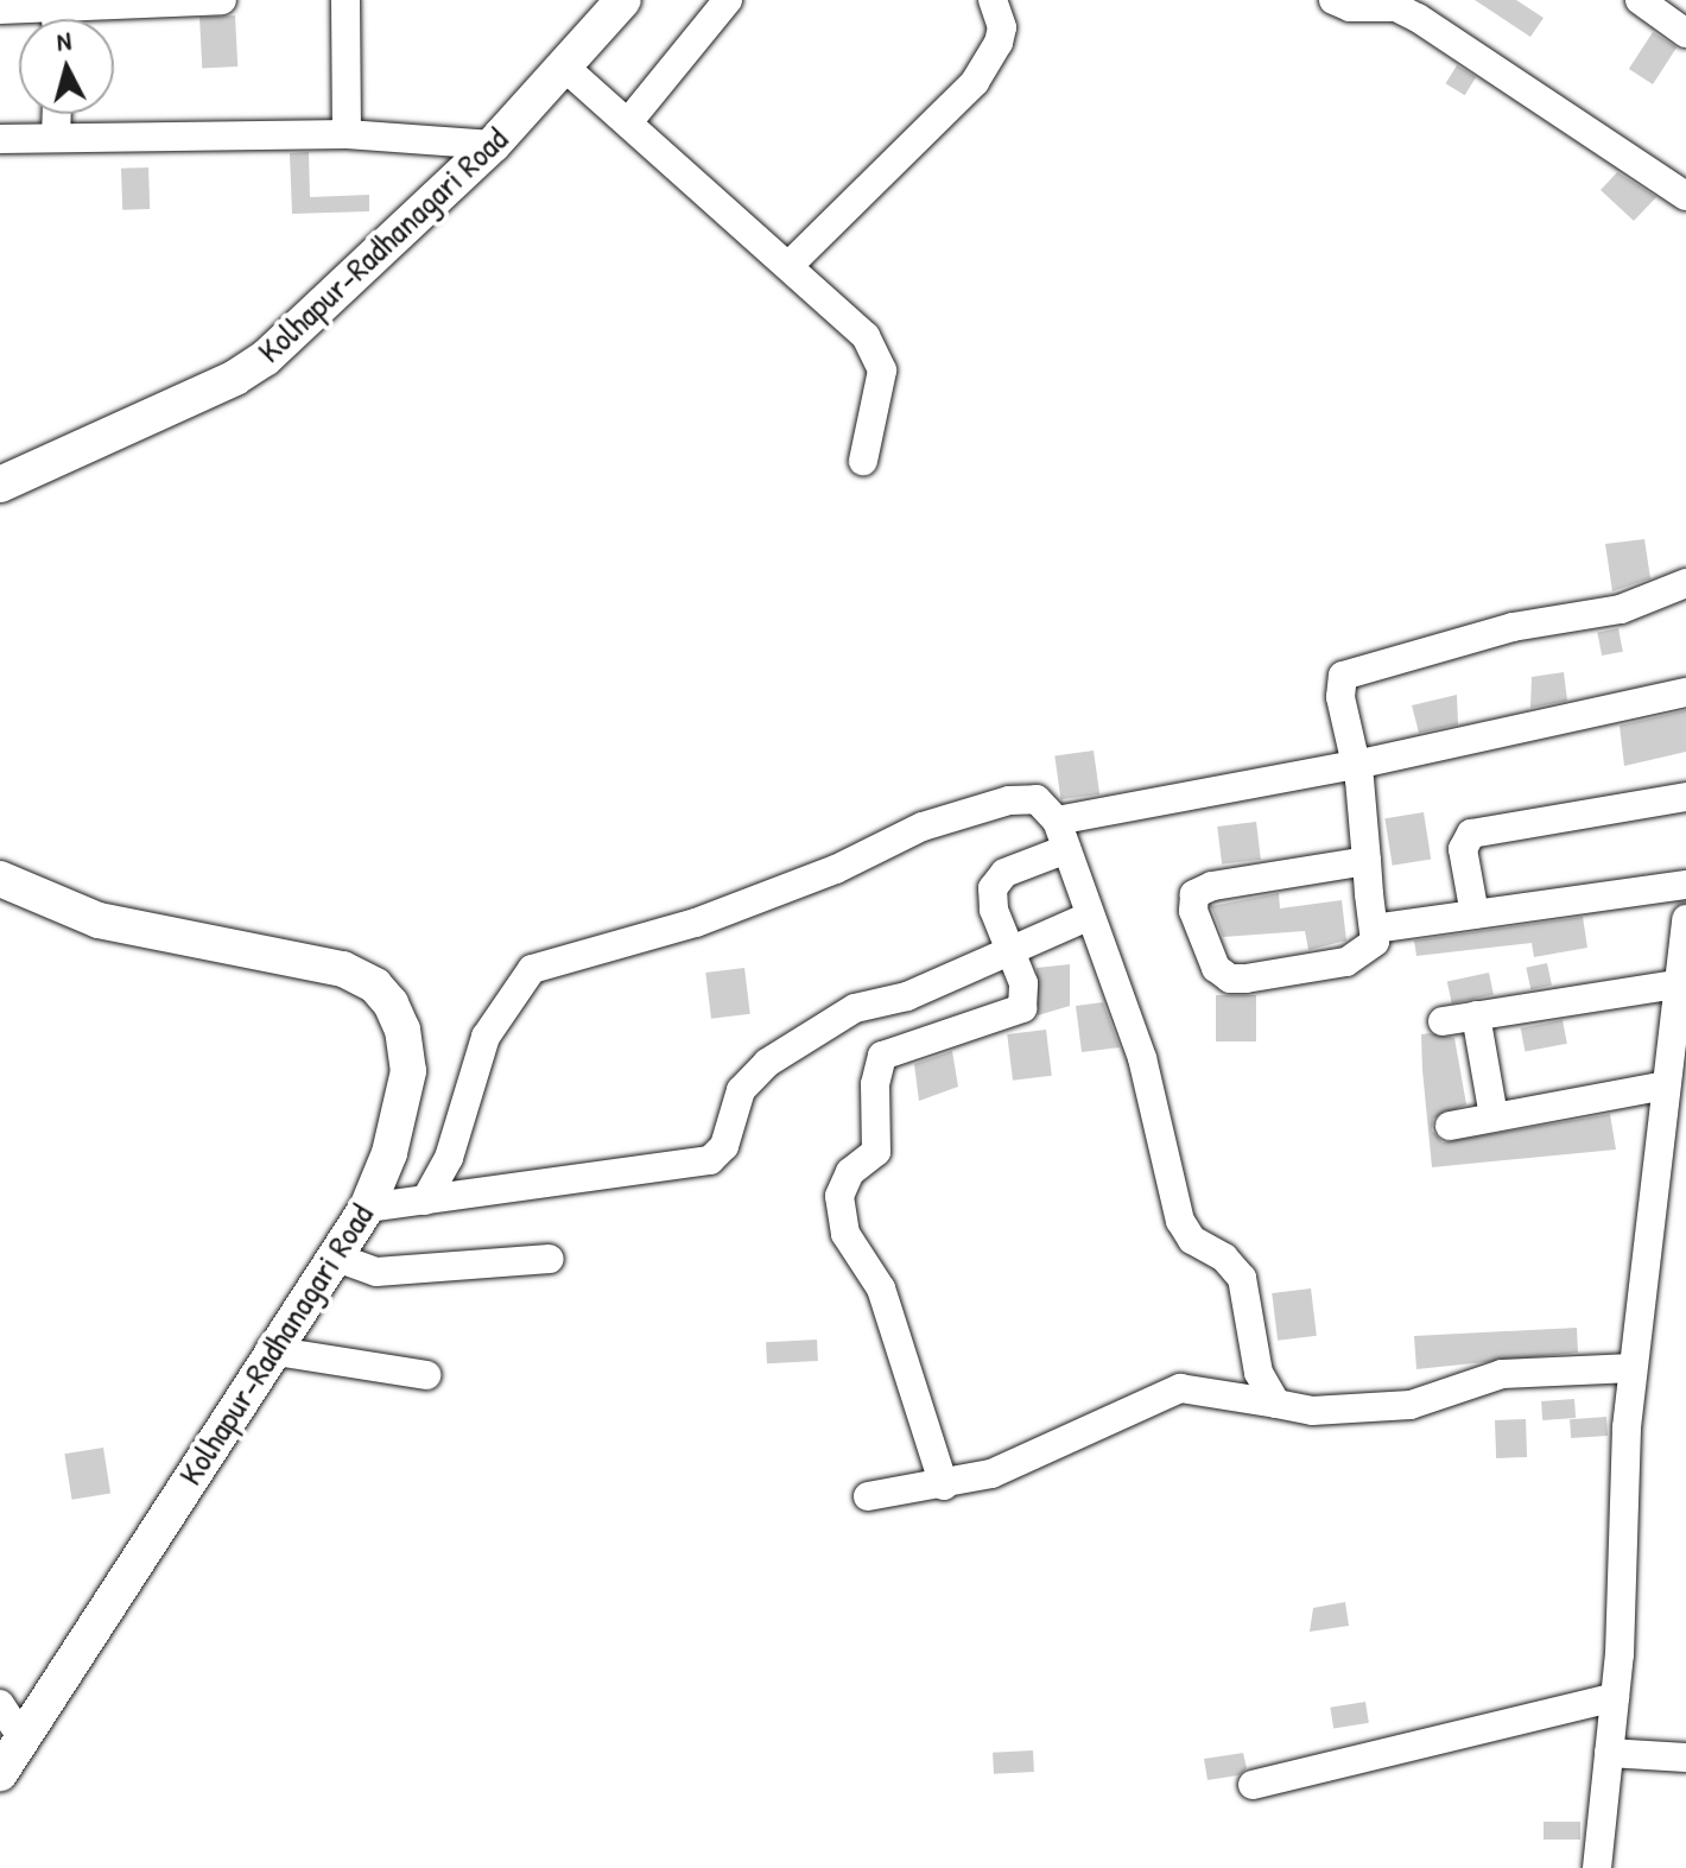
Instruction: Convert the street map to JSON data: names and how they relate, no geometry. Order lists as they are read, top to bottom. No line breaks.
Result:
{"streets":{"main road":["Kolhapur-Radhanagari Road"]},"north":"top"}
